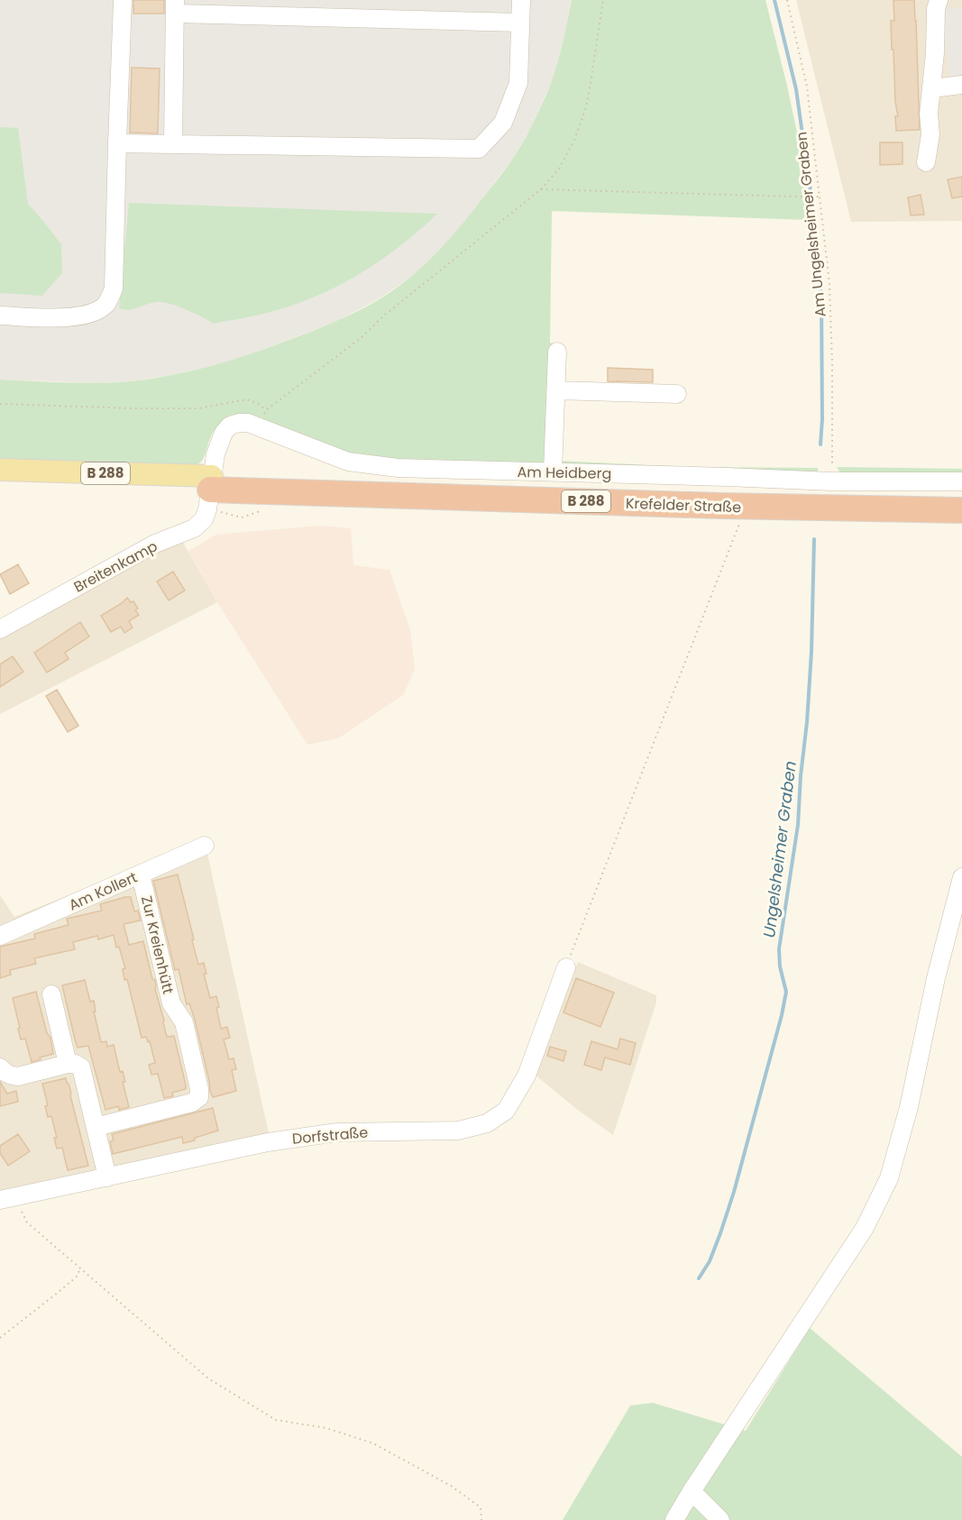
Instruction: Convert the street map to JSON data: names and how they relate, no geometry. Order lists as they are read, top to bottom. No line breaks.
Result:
{"streets":{"highway":["B 288","Krefelder Straße"],"street":["Am Heidberg","Breitenkamp","Am Kollert","Zur Kreienhütt","Dorfstraße"],"path":["Am Ungelsheimer Graben"]},"crossings":[["Am Ungelsheimer Graben","Am Heidberg"],["Am Heidberg","Krefelder Straße"],["Am Heidberg","Breitenkamp"],["Krefelder Straße","Breitenkamp"],["Am Kollert","Zur Kreienhütt"]],"water":["Ungelsheimer Graben"]}
